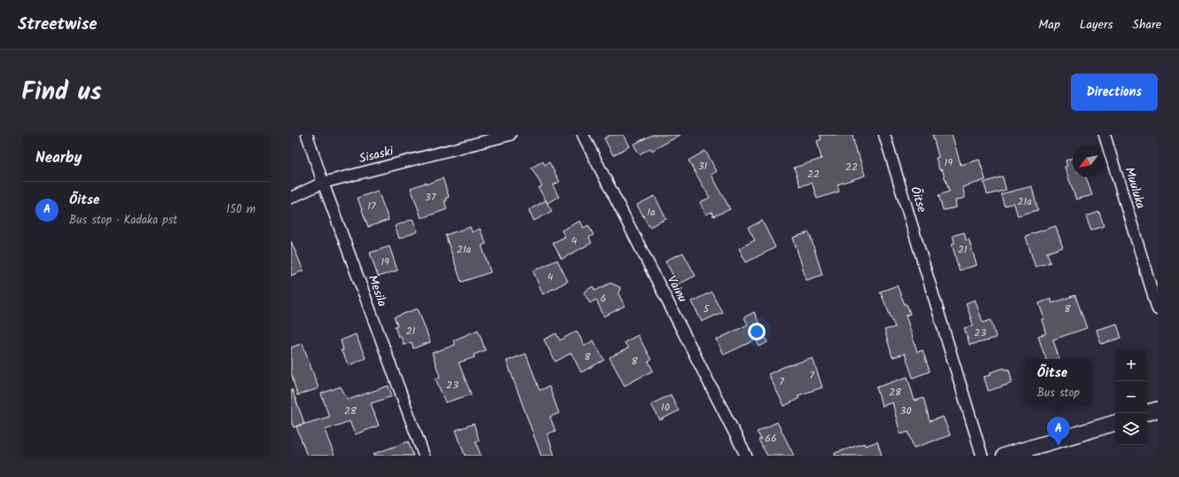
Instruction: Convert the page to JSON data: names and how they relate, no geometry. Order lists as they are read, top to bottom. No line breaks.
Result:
{"streets":{"street":["Sisaski","Muuluka","Õitse","Vainu","Mesila"]},"crossings":[["Sisaski","Mesila"]],"house_numbers":["19","31","22","22","37","21a","17","1a","4","21a","21","19","4","6","5","8","21","23","8","8","7","7","23","28","10","28","30","66"],"north":"bottom left","page":{"header":"Streetwise","nav":["Map","Layers","Share"],"title":"Find us","buttons":"Directions","heading":"Nearby","list":[{"mark":"A","name":"Õitse","note":"Bus stop · Kadaka pst","value":"150 m"}],"map_buttons":["+","−"],"popup":["Õitse","Bus stop"],"pins":"A"}}
